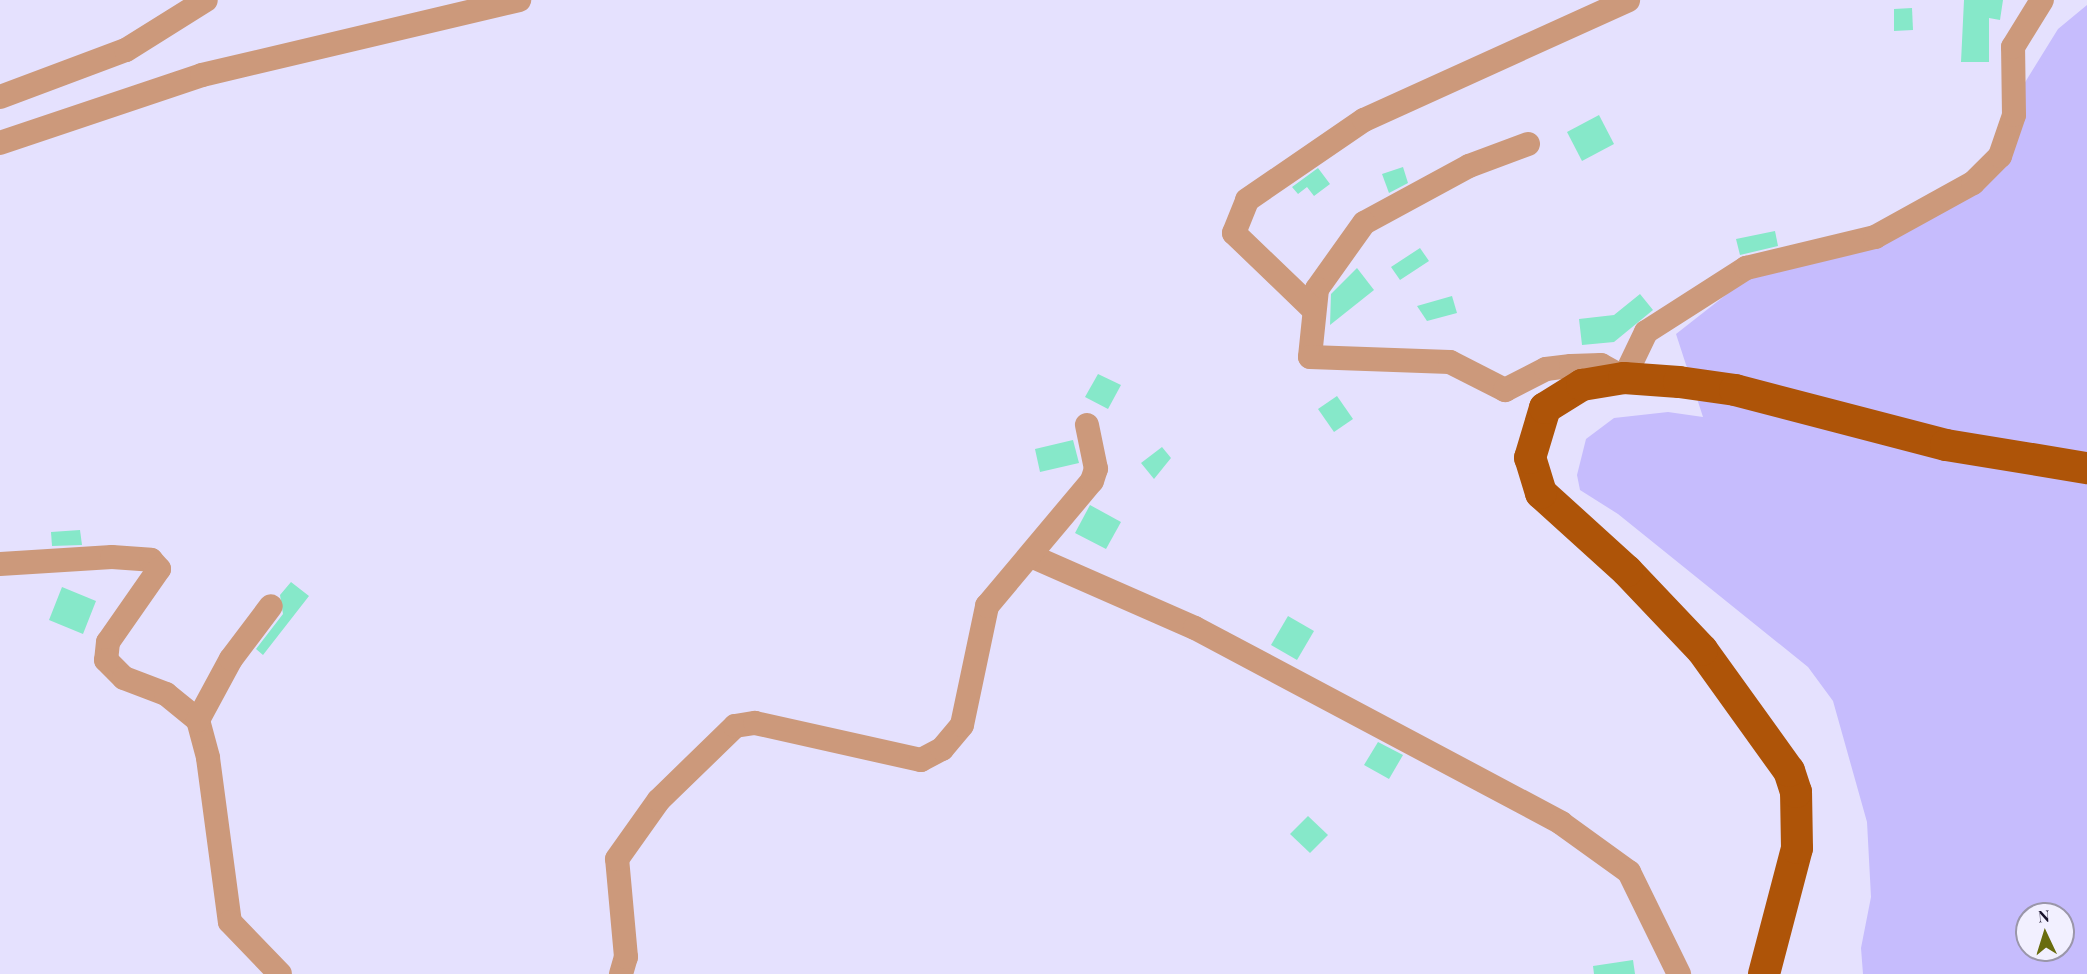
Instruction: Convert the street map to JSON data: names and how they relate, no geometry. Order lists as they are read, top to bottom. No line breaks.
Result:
{"north":"top"}
